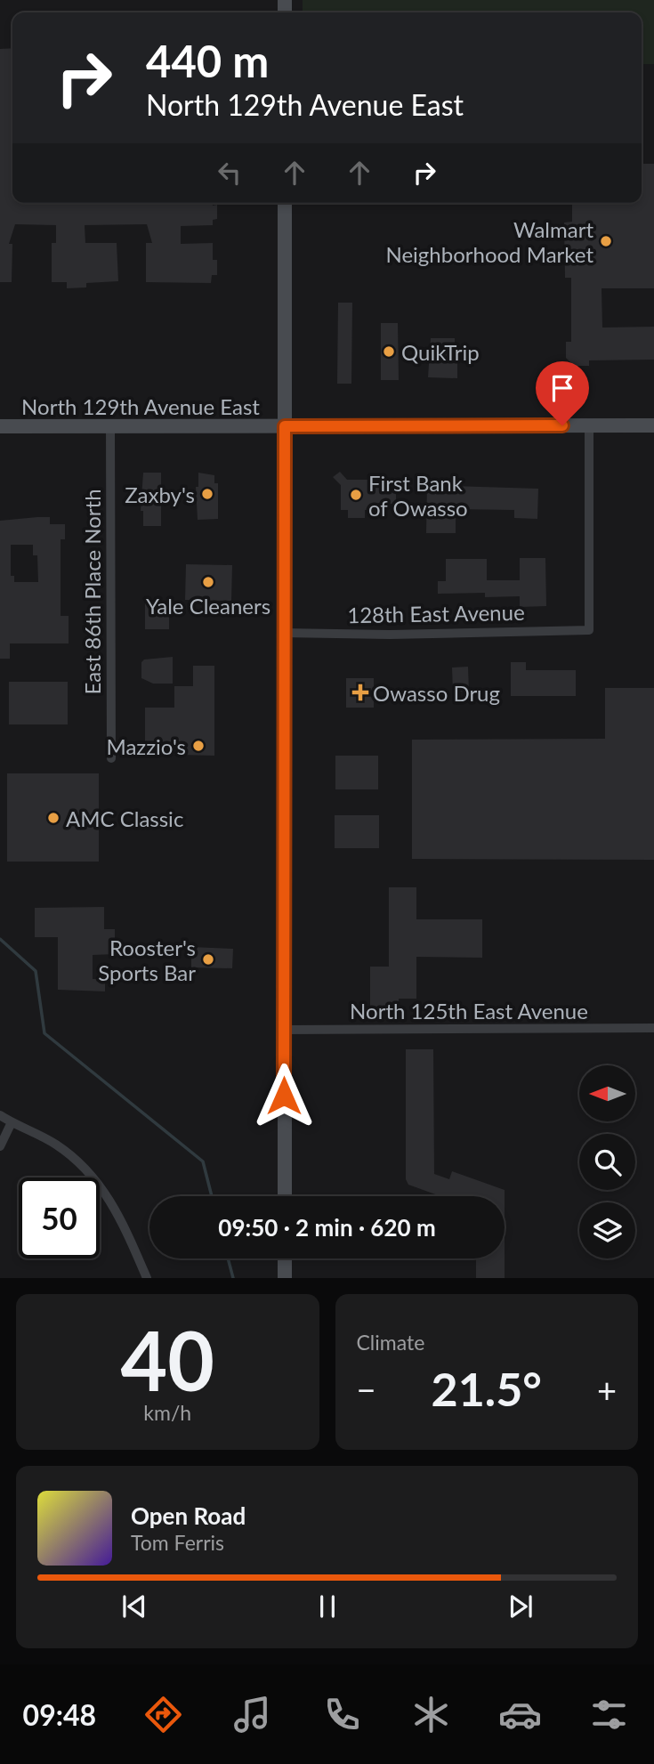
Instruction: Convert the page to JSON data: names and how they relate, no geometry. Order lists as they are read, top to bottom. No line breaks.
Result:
{"streets":{"main road":["North 129th Avenue East"],"street":["East 86th Place North","128th East Avenue","North 125th East Avenue"]},"crossings":[["North 129th Avenue East","East 86th Place North"],["North 129th Avenue East","128th East Avenue"]],"places":{"other":["Walmart Neighborhood Market","QuikTrip","Zaxby's","First Bank of Owasso","Yale Cleaners","Mazzio's","AMC Classic","Rooster's Sports Bar"],"health":["Owasso Drug"]},"north":"left","page":{"turn":["440 m","North 129th Avenue East"],"limit":"50","trip":"09:50 · 2 min · 620 m","tile":[["40","km/h"],"Climate"],"heat":["−","21.5°","+"],"song":["Open Road","Tom Ferris"],"tabs":"09:48"}}
